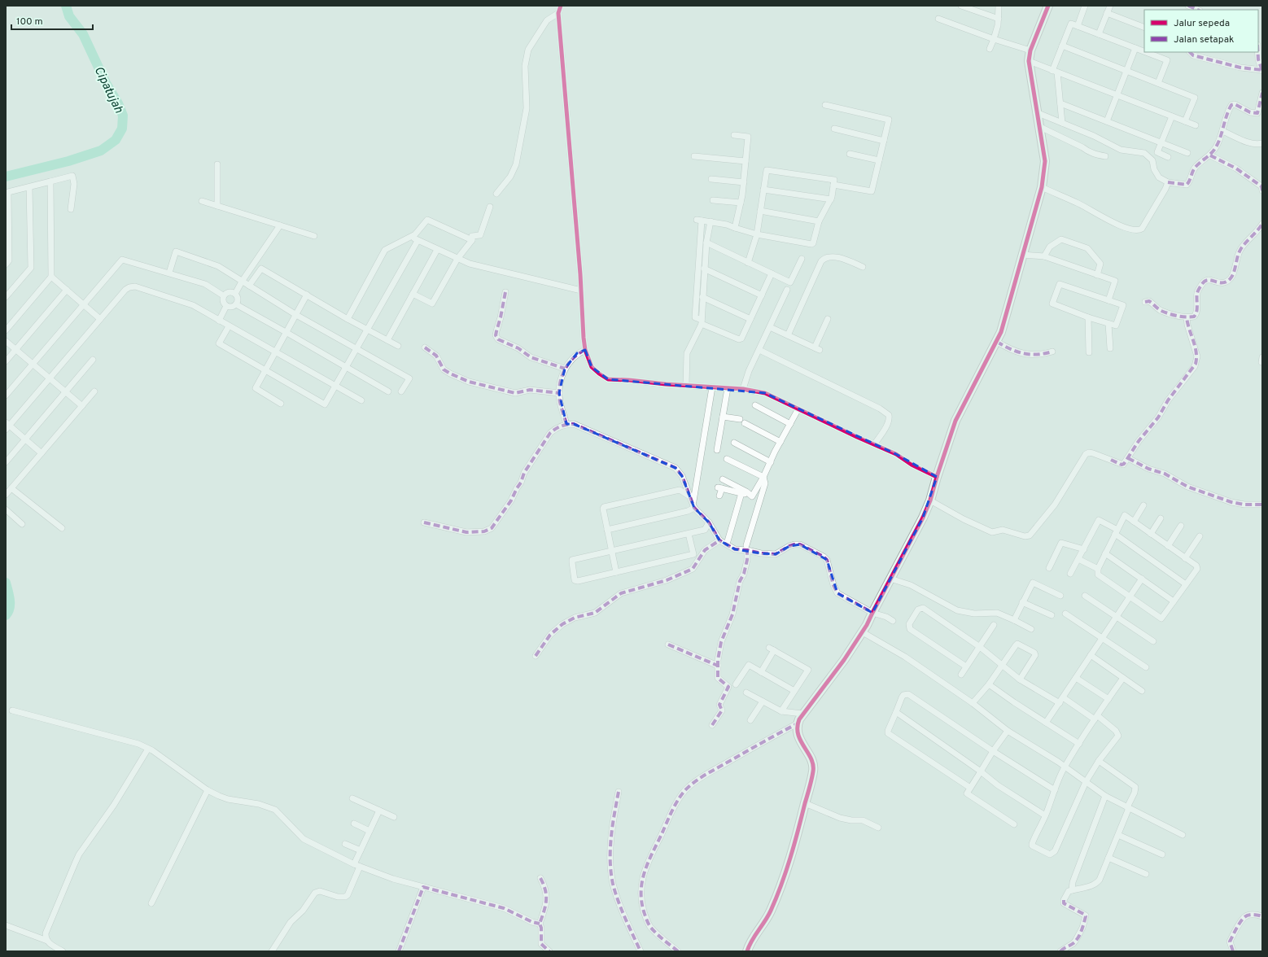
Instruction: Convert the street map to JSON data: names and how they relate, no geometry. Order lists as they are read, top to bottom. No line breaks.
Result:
{"water":["Cipatujah"],"legend":["Jalur sepeda","Jalan setapak"],"scale_bar":"100 m"}
